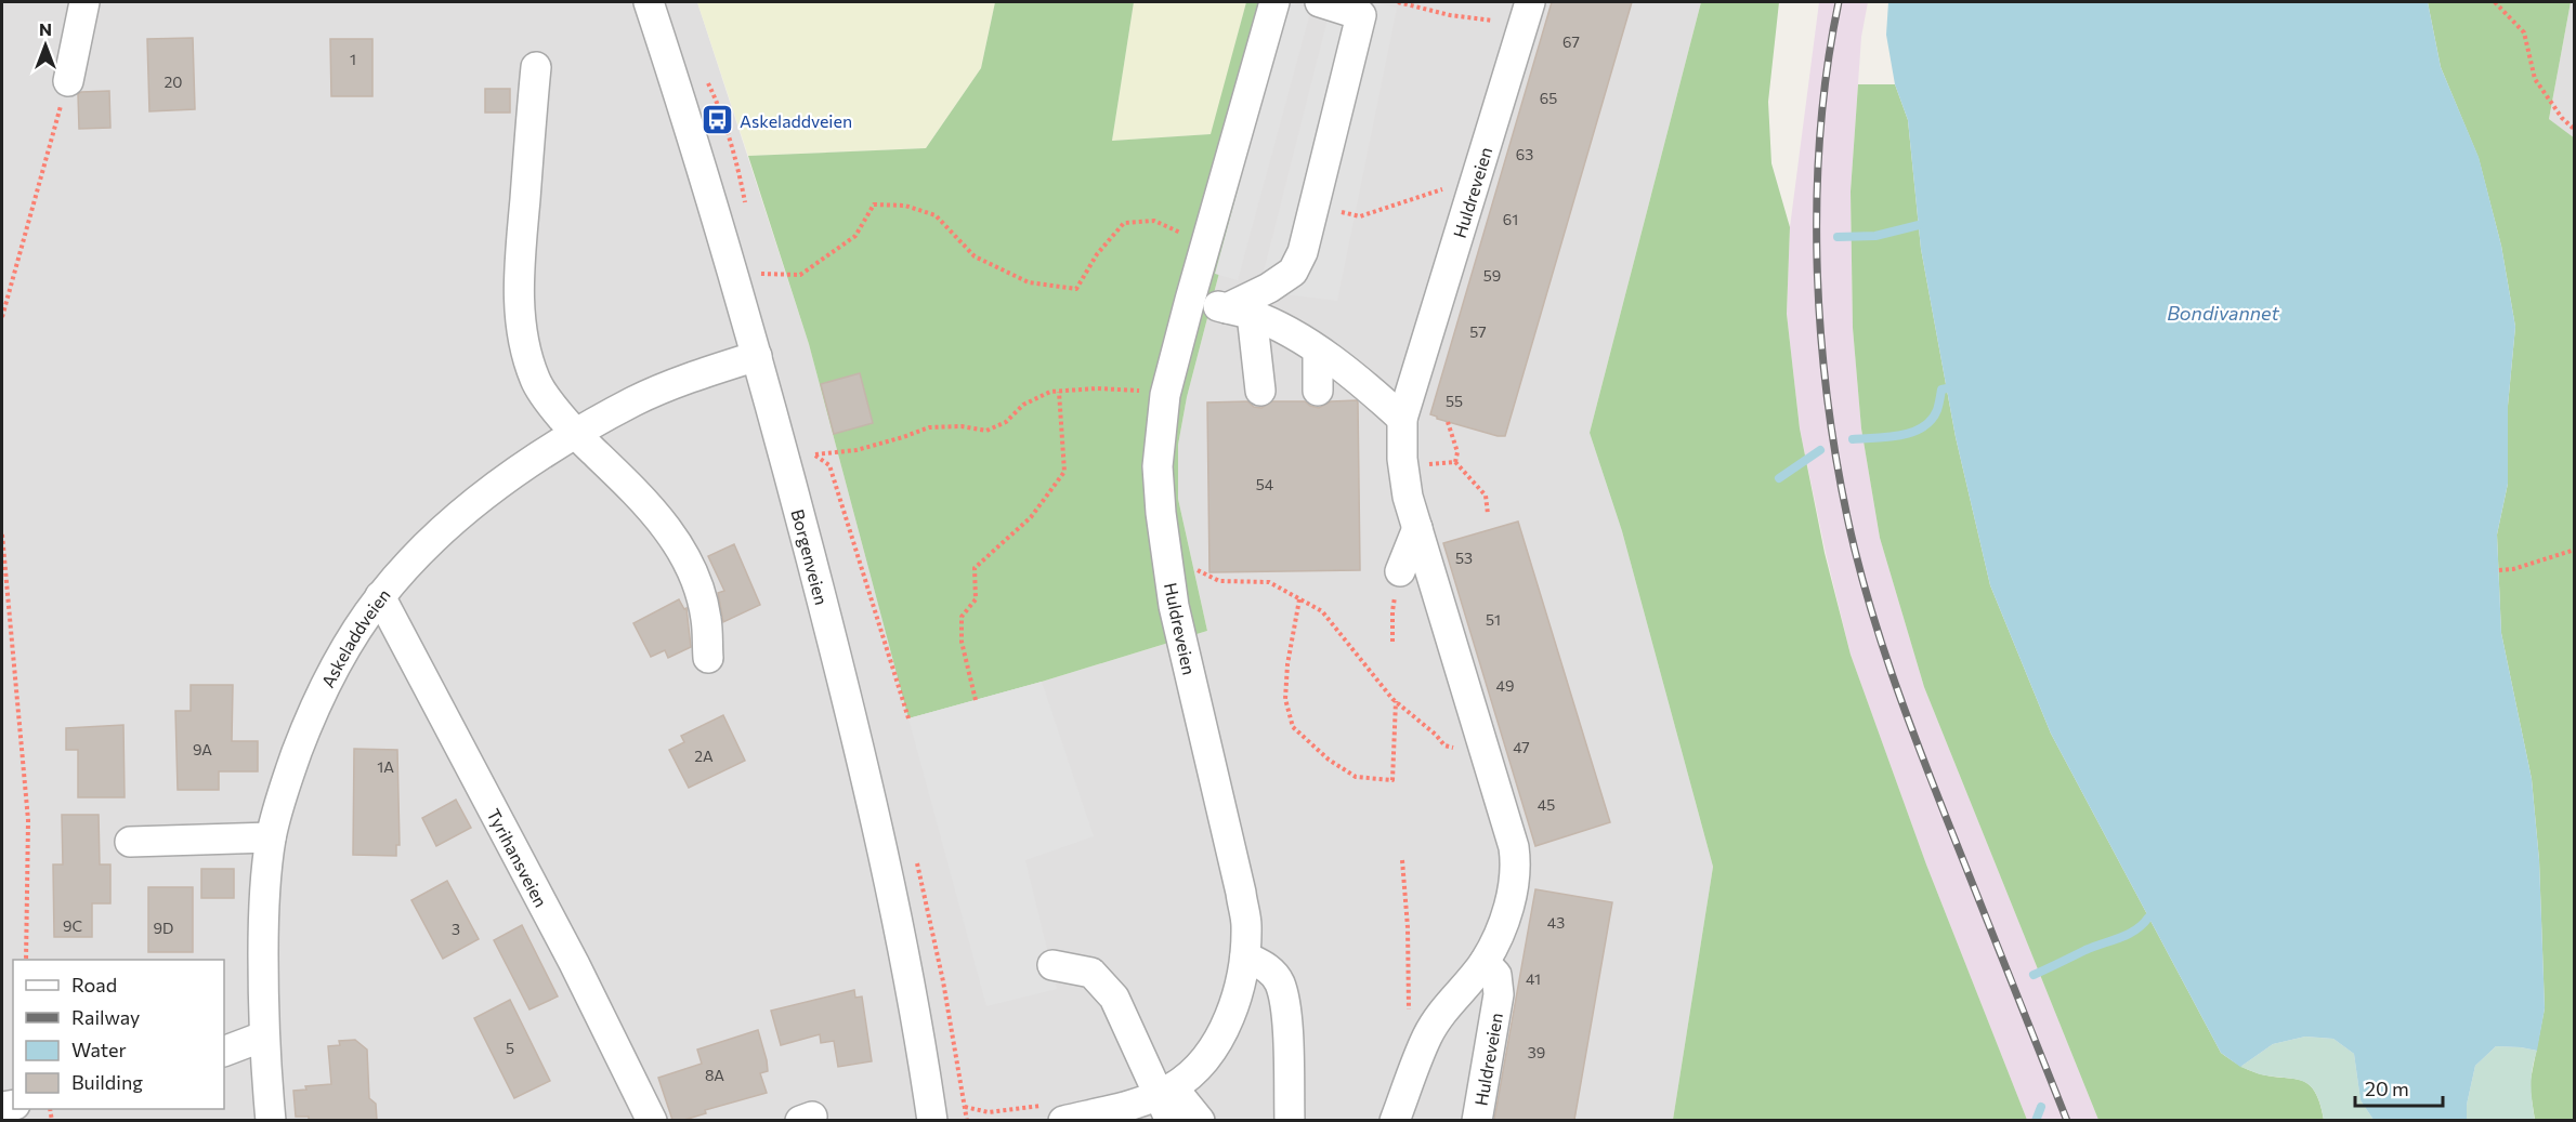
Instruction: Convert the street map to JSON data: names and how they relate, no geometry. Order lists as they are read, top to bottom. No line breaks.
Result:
{"streets":{"street":["Huldreveien","Borgenveien","Askeladdveien","Tyrihansveien"]},"crossings":[["Borgenveien","Askeladdveien"],["Askeladdveien","Tyrihansveien"]],"water":["Bondivannet"],"places":{"bus stop":["Askeladdveien"]},"house_numbers":["67","1","20","65","63","61","59","57","55","54","53","51","49","47","9A","2A","1A","45","43","9C","9D","3","41","5","39","8A"],"legend":["Road","Railway","Water","Building"],"scale_bar":"20 m","north":"top"}
